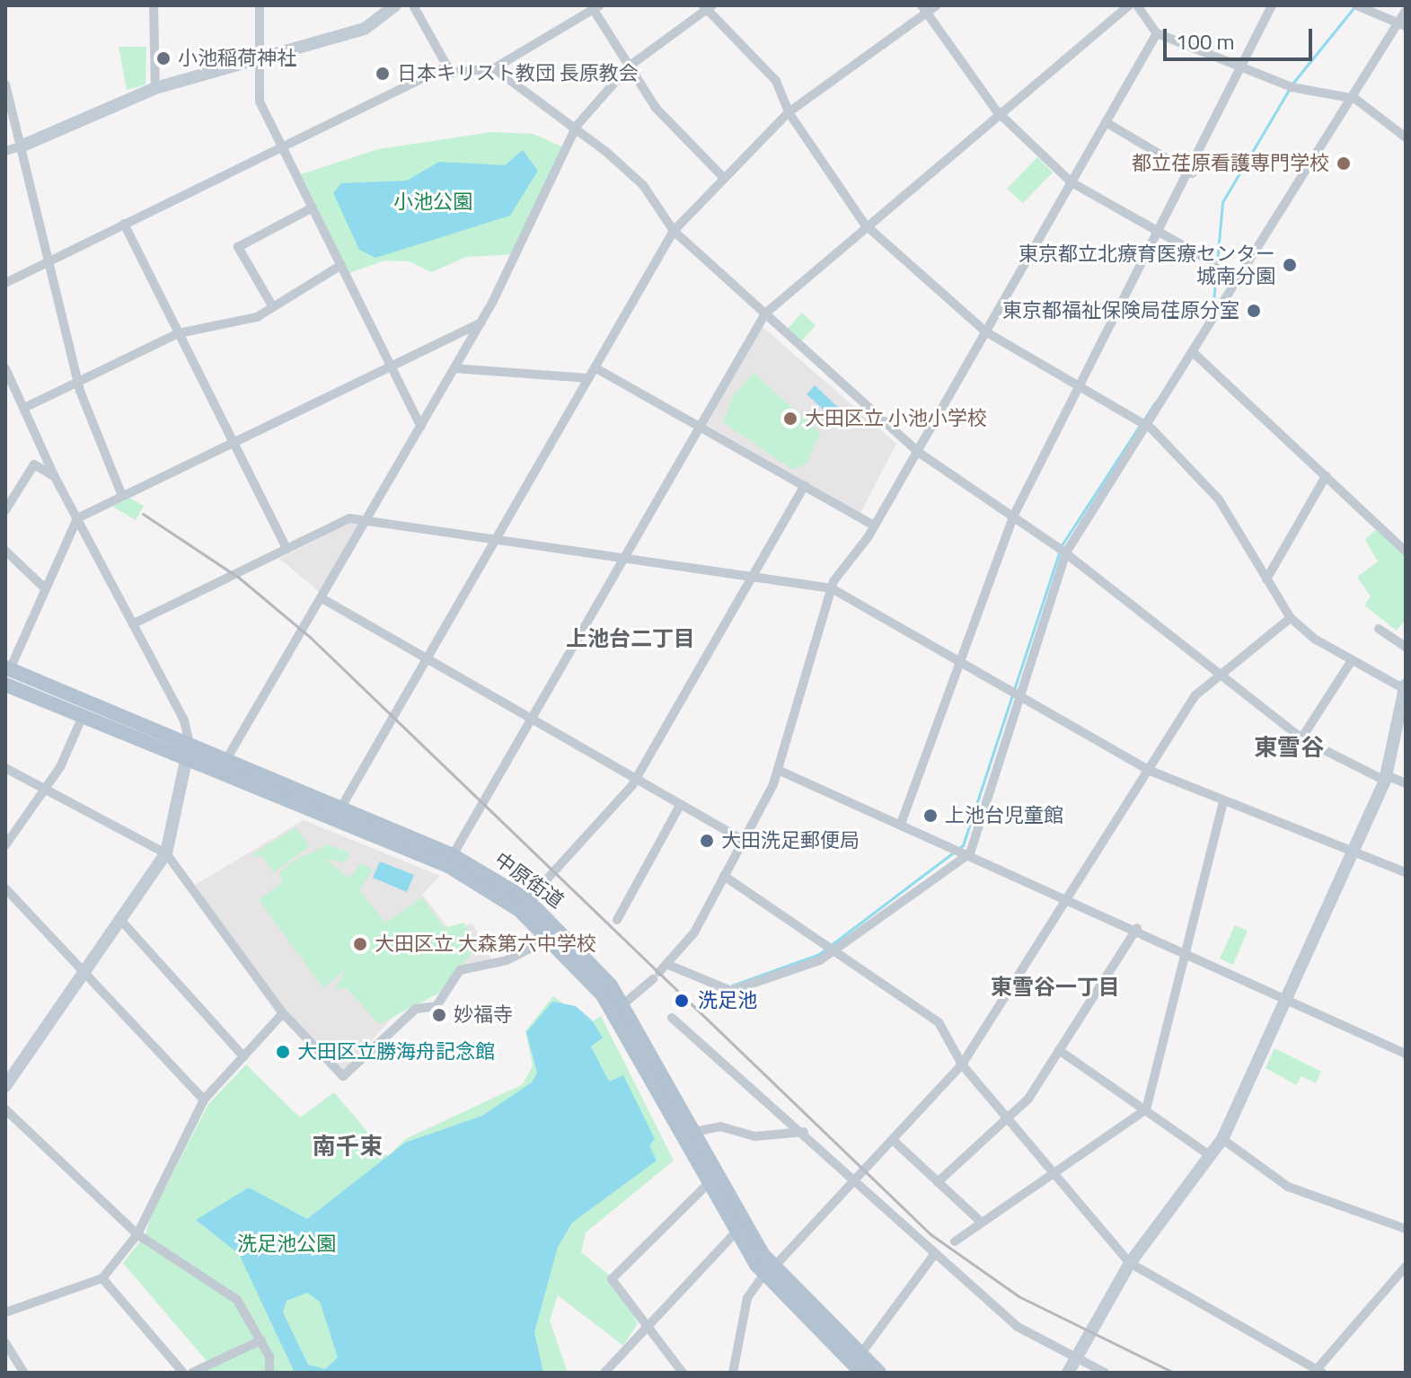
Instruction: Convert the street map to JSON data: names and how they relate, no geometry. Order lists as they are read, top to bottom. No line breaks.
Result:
{"streets":{"main road":["中原街道"]},"districts":["上池台二丁目","東雪谷","東雪谷一丁目","南千束"],"parks":["小池公園","洗足池公園"],"places":["小池稲荷神社","日本キリスト教団 長原教会","都立荏原看護専門学校","東京都立北療育医療センター 城南分園","東京都福祉保険局荏原分室","大田区立 小池小学校","上池台児童館","大田洗足郵便局","大田区立 大森第六中学校","洗足池","妙福寺","大田区立勝海舟記念館"],"scale_bar":"100 m"}
